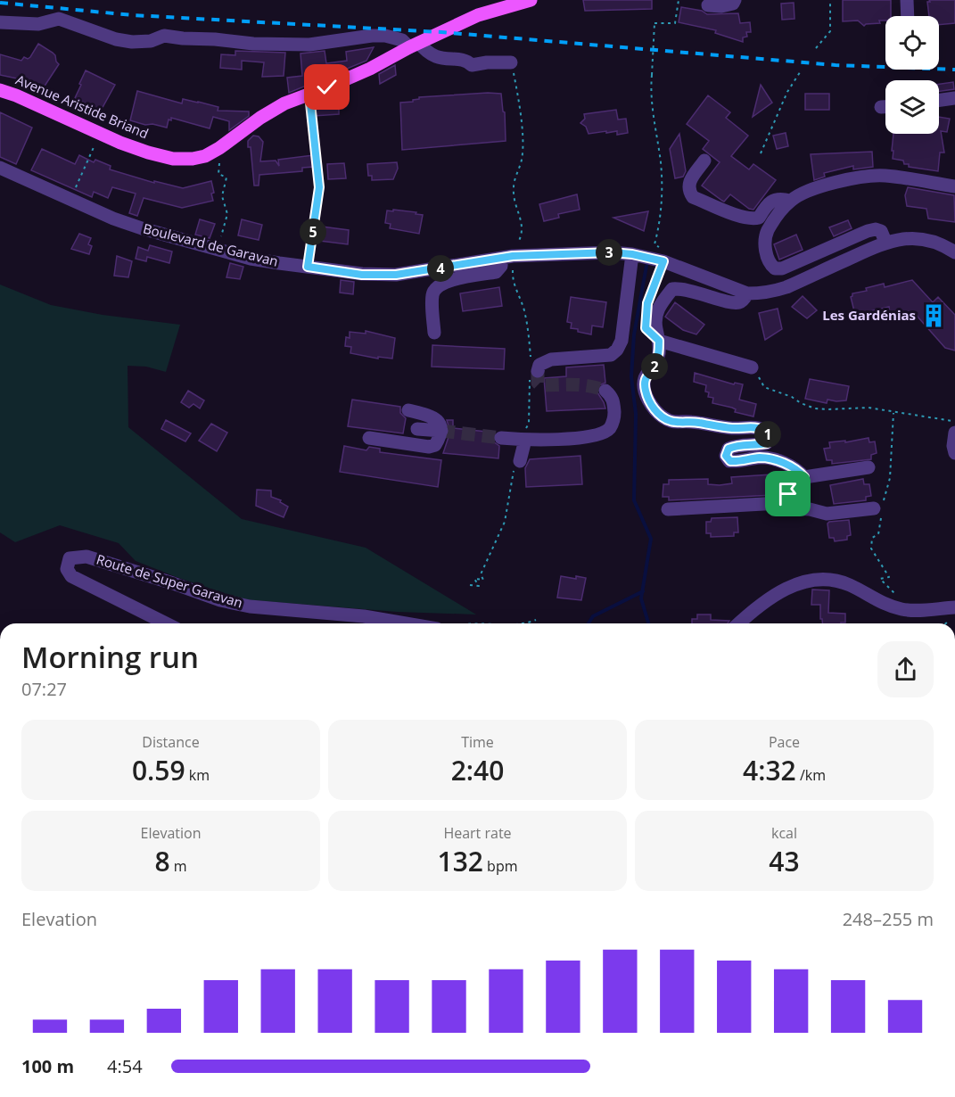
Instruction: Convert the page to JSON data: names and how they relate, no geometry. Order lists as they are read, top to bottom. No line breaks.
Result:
{"streets":{"main road":["Avenue Aristide Briand"],"street":["Boulevard de Garavan","Route de Super Garavan"]},"places":{"building":["Les Gardénias"]},"page":{"pins":["5","3","4","2","1"],"heading":["Morning run","07:27"],"stats":[["Distance","0.59 km"],["Time","2:40"],["Pace","4:32 /km"],["Elevation","8 m"],["Heart rate","132 bpm"],["kcal","43"]],"chart":["Elevation","248–255 m"],"list":[{"name":"100 m","note":"4:54"}]}}
